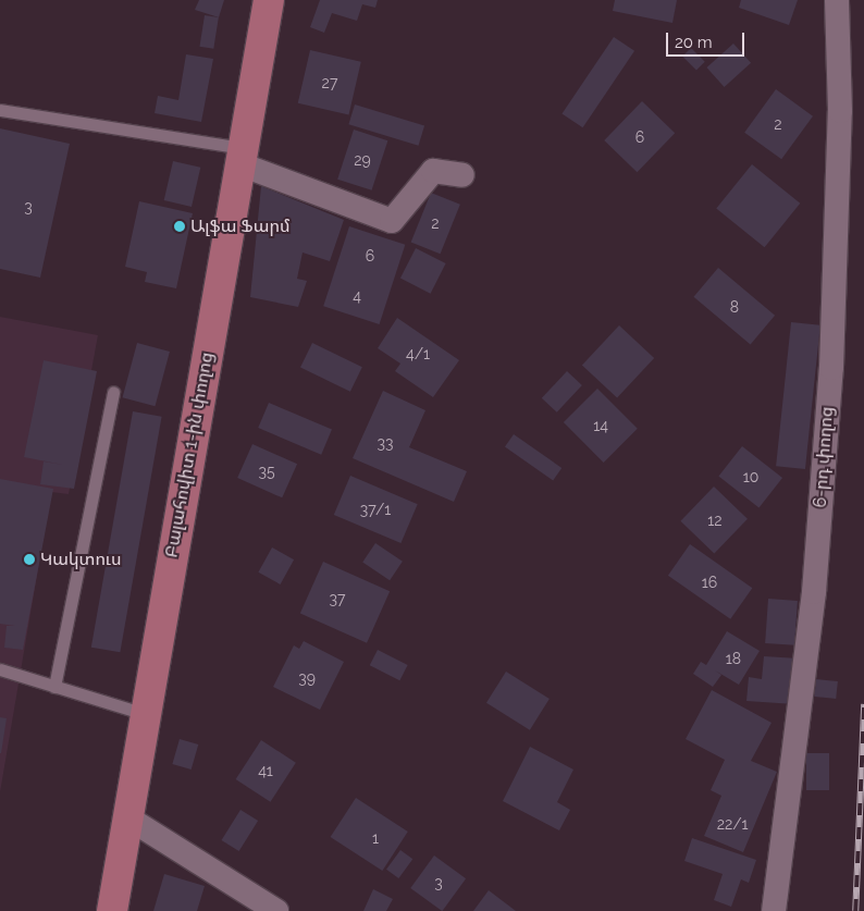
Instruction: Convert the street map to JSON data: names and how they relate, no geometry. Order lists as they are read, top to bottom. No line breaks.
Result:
{"streets":{"main road":["Բալահովիտ 1-ին փողոց"],"street":["6-րդ փողոց"]},"places":["Ալֆա Ֆարմ","Կակտուս"],"house_numbers":["27","2","6","29","3","2","6","4","8","4/1","14","33","35","10","37/1","12","16","37","18","39","41","22/1","1","3"],"scale_bar":"20 m"}
